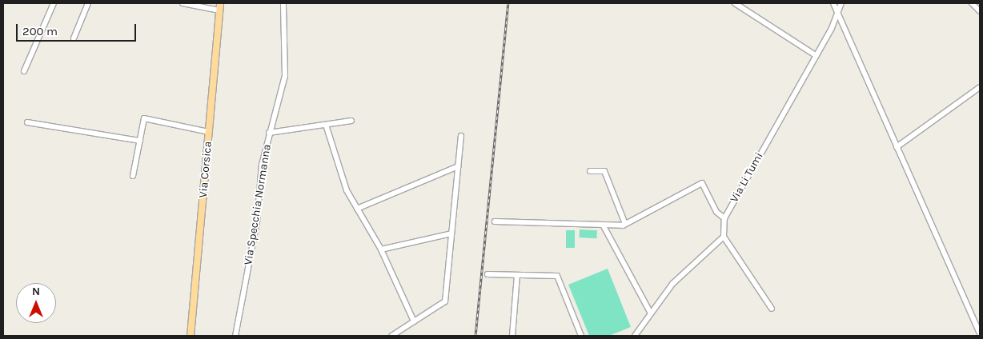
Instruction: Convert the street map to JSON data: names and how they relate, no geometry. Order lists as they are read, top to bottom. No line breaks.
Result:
{"streets":{"main road":["Via Corsica"],"street":["Via Li Tumi","Via Specchia Normanna"]},"scale_bar":"200 m","north":"top"}
